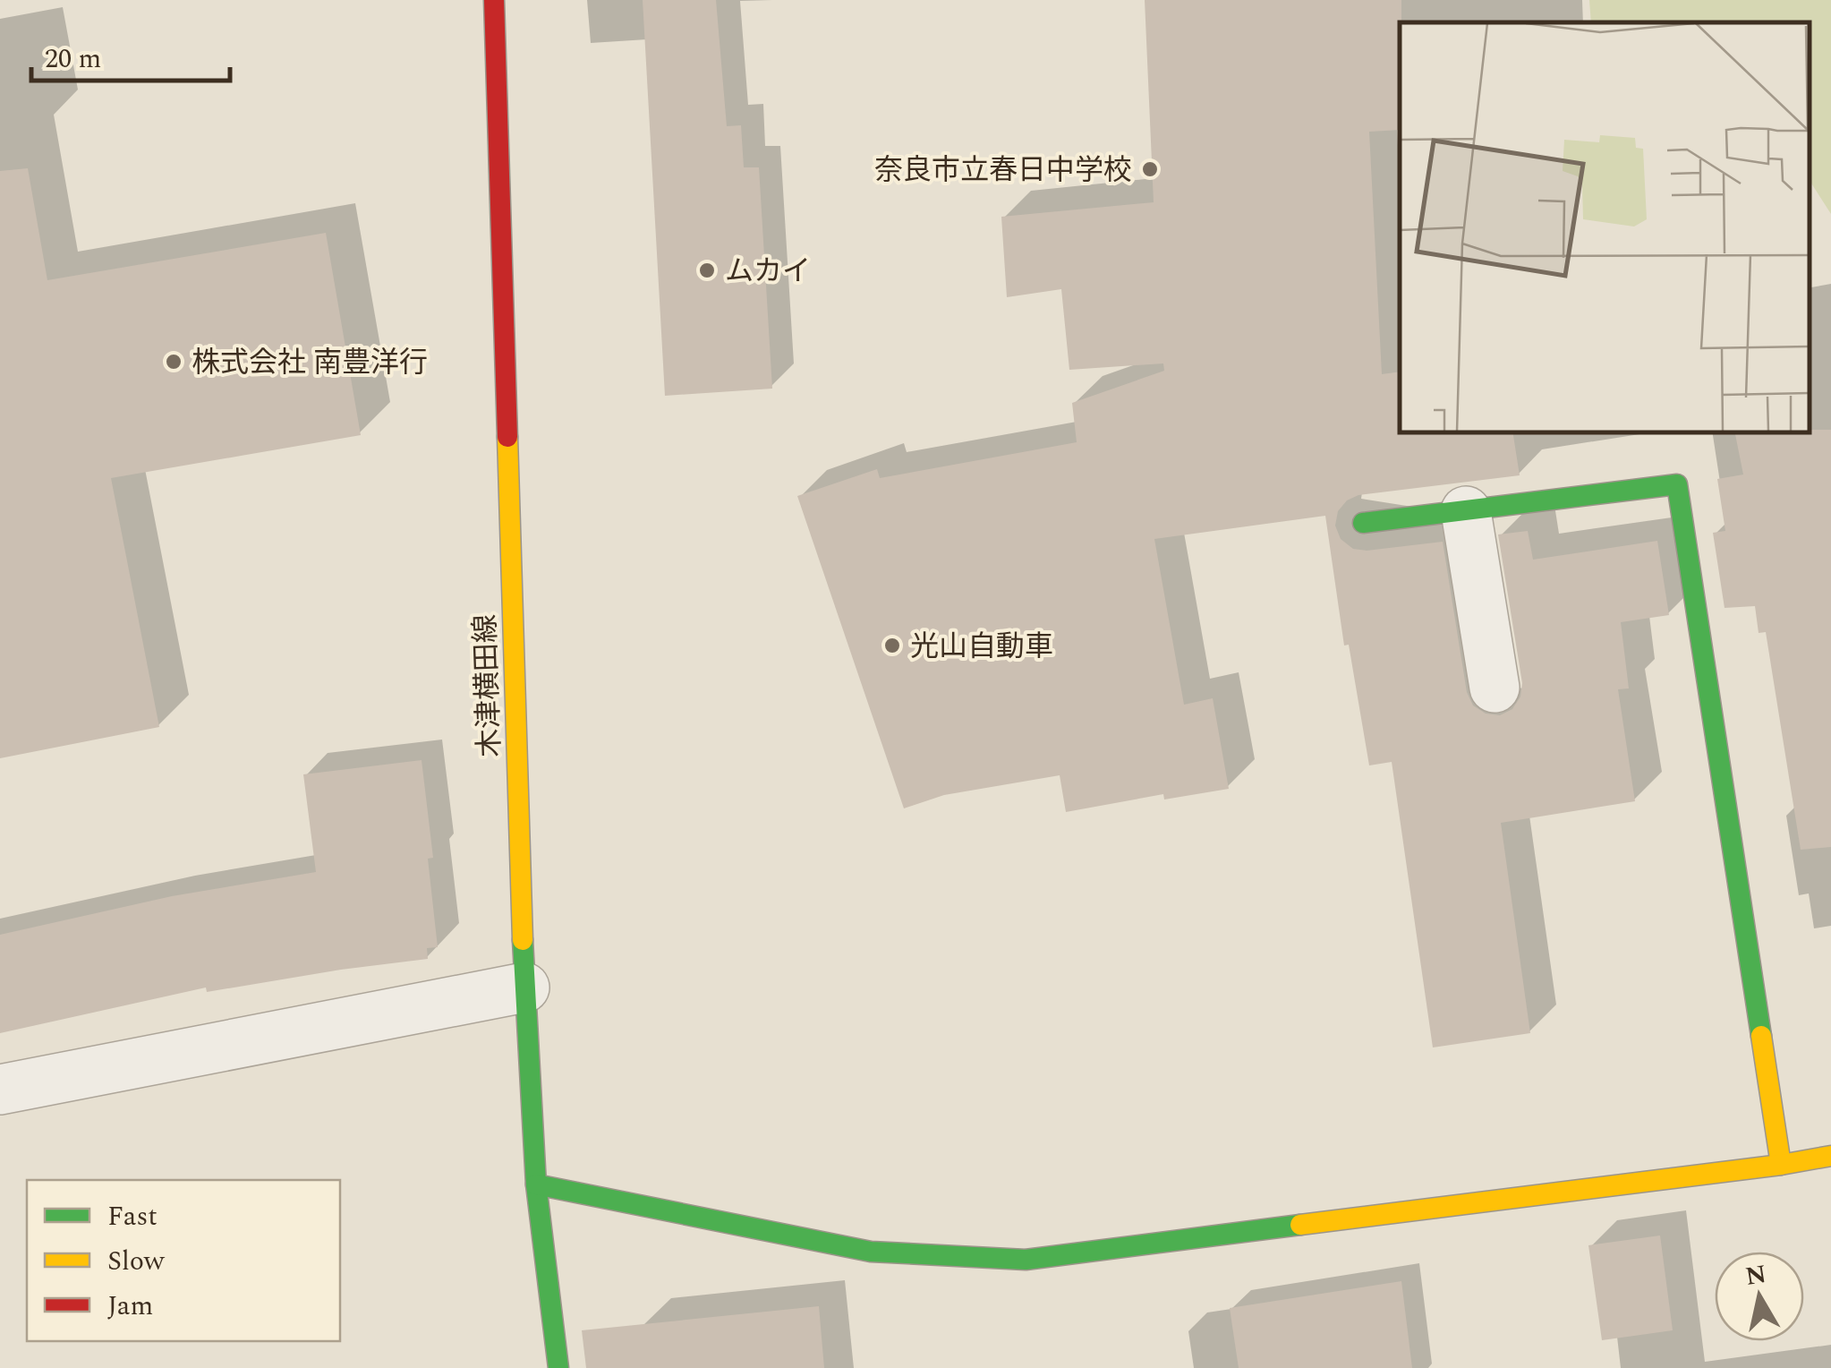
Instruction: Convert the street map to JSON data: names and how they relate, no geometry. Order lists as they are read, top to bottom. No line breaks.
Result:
{"streets":{"street":["木津横田線"]},"places":["奈良市立春日中学校","ムカイ","株式会社 南豊洋行","光山自動車"],"legend":["Fast","Slow","Jam"],"scale_bar":"20 m","north":"top"}
